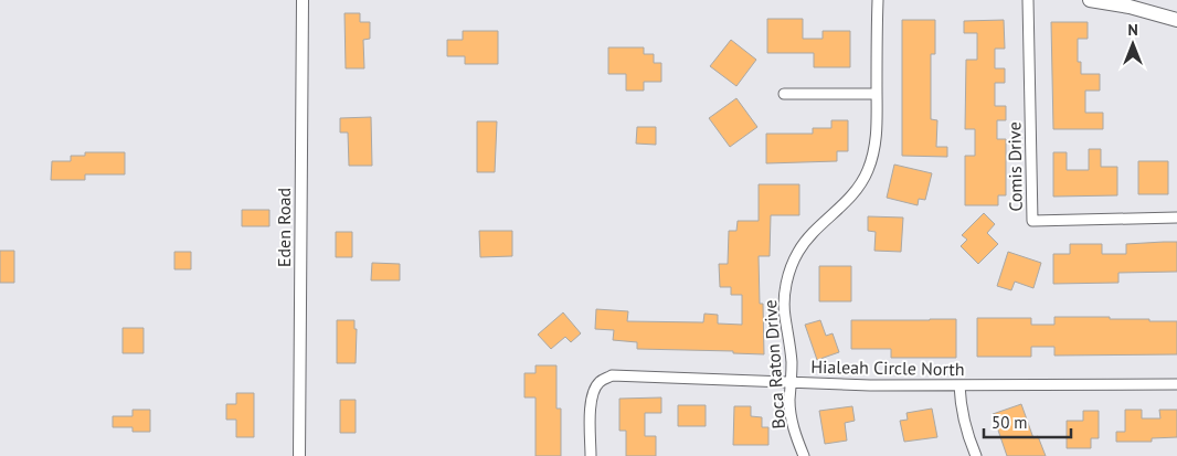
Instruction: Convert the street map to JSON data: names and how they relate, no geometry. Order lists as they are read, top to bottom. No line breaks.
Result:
{"streets":{"street":["Comis Drive","Eden Road","Boca Raton Drive","Hialeah Circle North"]},"crossings":[["Boca Raton Drive","Hialeah Circle North"]],"scale_bar":"50 m","north":"top"}
